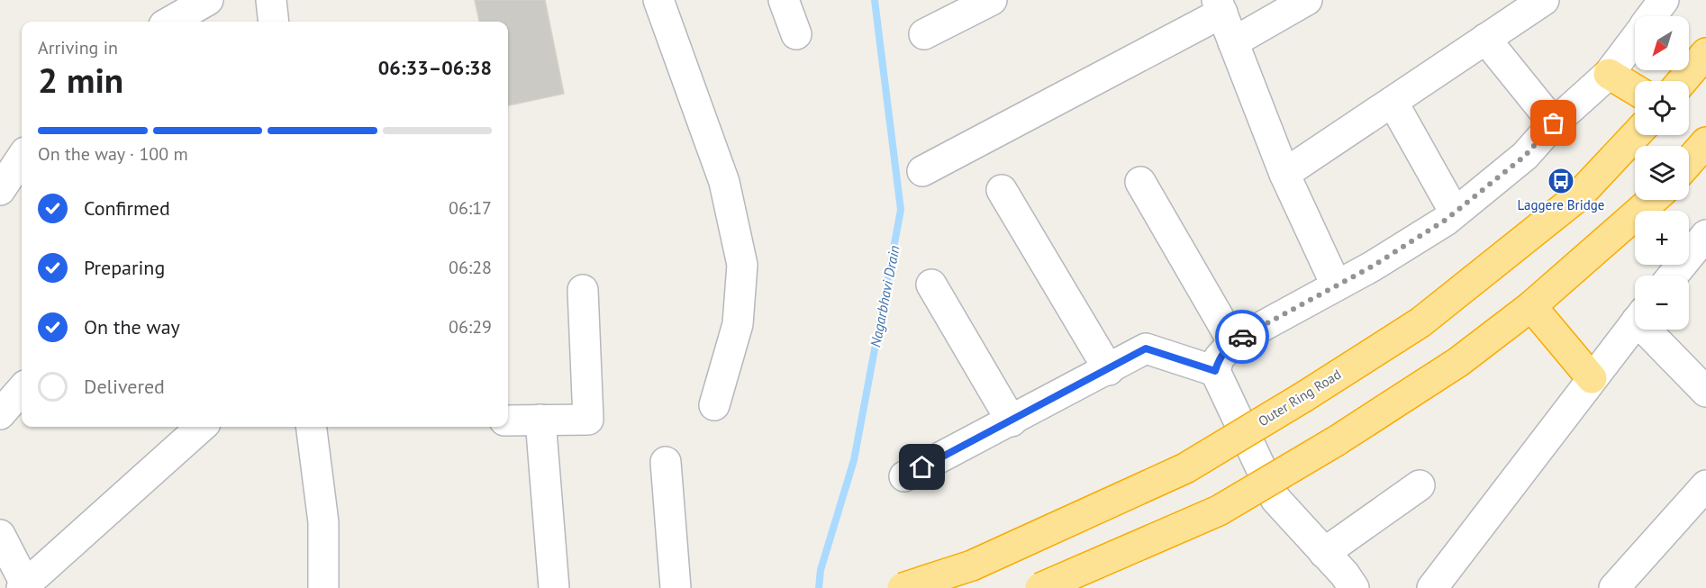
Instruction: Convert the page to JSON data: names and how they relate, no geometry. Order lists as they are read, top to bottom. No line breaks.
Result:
{"streets":{"highway":["Outer Ring Road"]},"water":["Nagarbhavi Drain"],"places":{"bus stop":["Laggere Bridge"]},"north":"bottom left","page":{"map_buttons":["+","−"],"heading":["2 min","Arriving in","06:33–06:38"],"bar":"On the way · 100 m","list":[["Confirmed","06:17"],["Preparing","06:28"],["On the way","06:29"],"Delivered"]}}
